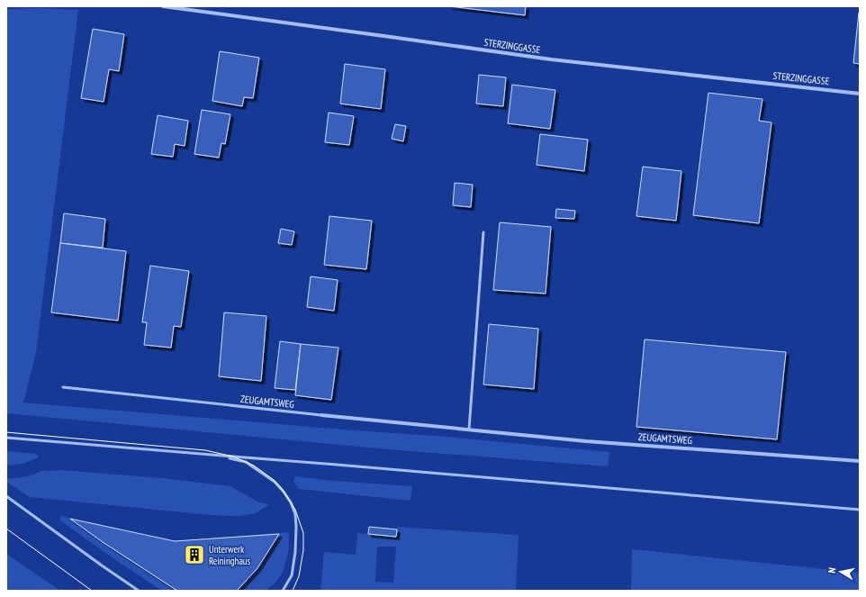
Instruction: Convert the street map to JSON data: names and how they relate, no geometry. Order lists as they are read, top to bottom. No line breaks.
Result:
{"streets":{"street":["STERZINGGASSE","ZEUGAMTSWEG"]},"places":{"building":["Unterwerk Reininghaus"]},"north":"left"}
